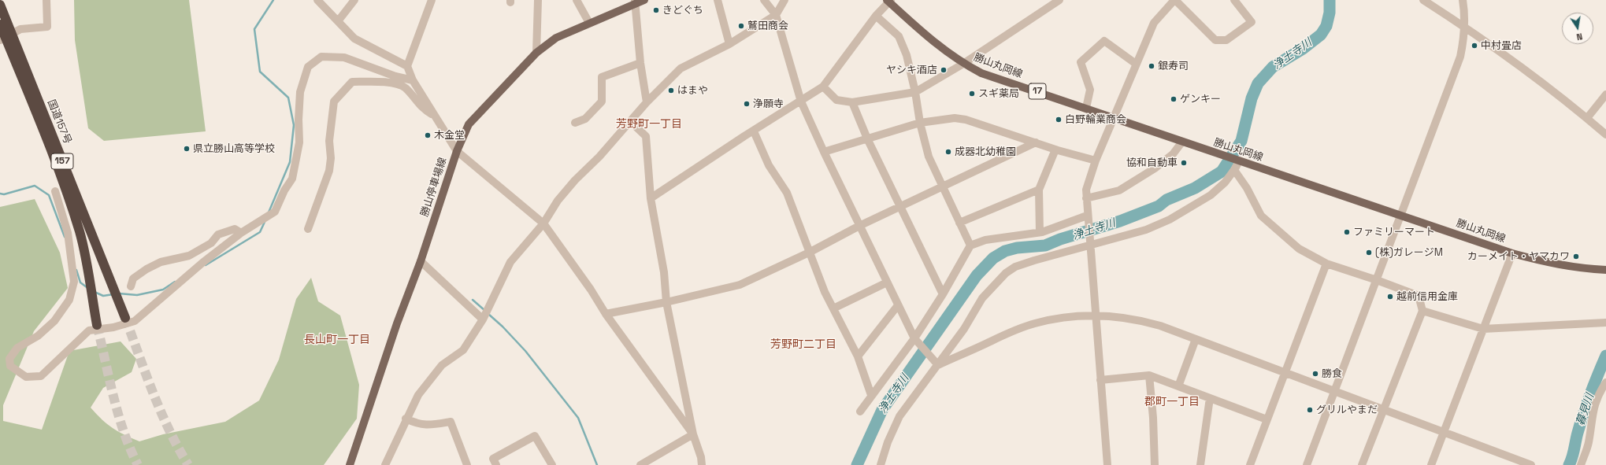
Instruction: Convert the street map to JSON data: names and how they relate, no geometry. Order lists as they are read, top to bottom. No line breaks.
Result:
{"streets":{"highway":["国道157号","157"],"main road":["勝山丸岡線","17","勝山停車場線"]},"districts":["芳野町一丁目","長山町一丁目","芳野町二丁目","郡町一丁目"],"water":["浄土寺川","暮見川"],"places":["きどぐち","鷲田商会","中村畳店","銀寿司","ヤシキ酒店","はまや","スギ薬局","ゲンキー","浄願寺","白野輪業商会","木金堂","県立勝山高等学校","成器北幼稚園","協和自動車","ファミリーマート","(株)ガレージM","カーメイト・ヤマカワ","越前信用金庫","勝食","グリルやまだ"],"north":"bottom"}
